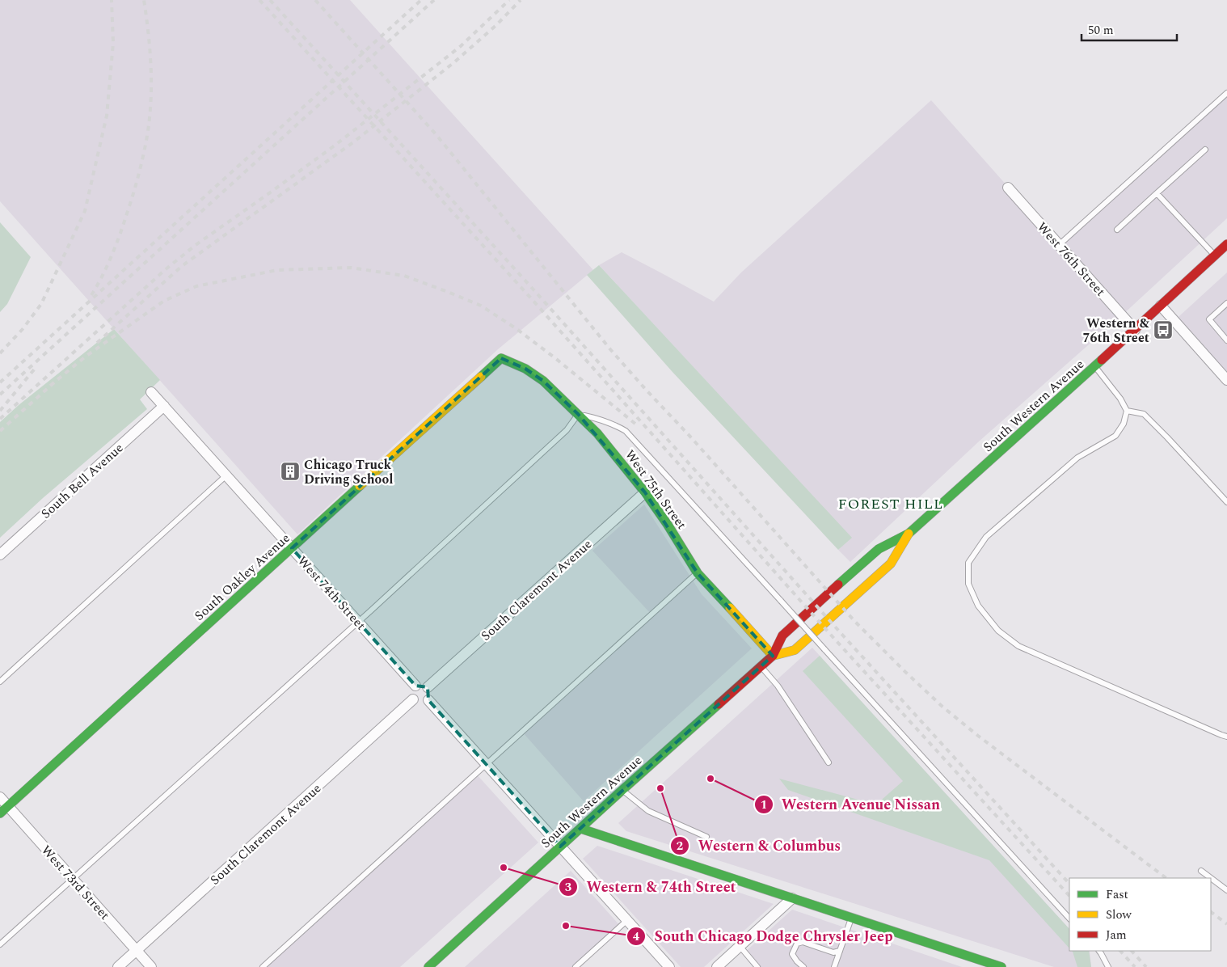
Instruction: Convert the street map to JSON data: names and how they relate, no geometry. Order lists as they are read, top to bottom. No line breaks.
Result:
{"streets":{"main road":["South Western Avenue","West 75th Street","South Oakley Avenue"],"street":["West 76th Street","South Bell Avenue","South Claremont Avenue","West 74th Street","West 73rd Street"]},"crossings":[["West 76th Street","South Western Avenue"],["South Western Avenue","West 75th Street"],["South Bell Avenue","West 74th Street"],["West 75th Street","South Oakley Avenue"],["West 75th Street","South Claremont Avenue"],["South Oakley Avenue","West 74th Street"],["South Oakley Avenue","West 73rd Street"],["South Claremont Avenue","West 74th Street"],["South Claremont Avenue","West 73rd Street"]],"districts":["FOREST HILL"],"places":{"bus stop":["Western & 76th Street"],"building":["Chicago Truck Driving School"],"other":["Western Avenue Nissan","Western & Columbus","Western & 74th Street","South Chicago Dodge Chrysler Jeep"]},"legend":["Fast","Slow","Jam"],"scale_bar":"50 m"}
